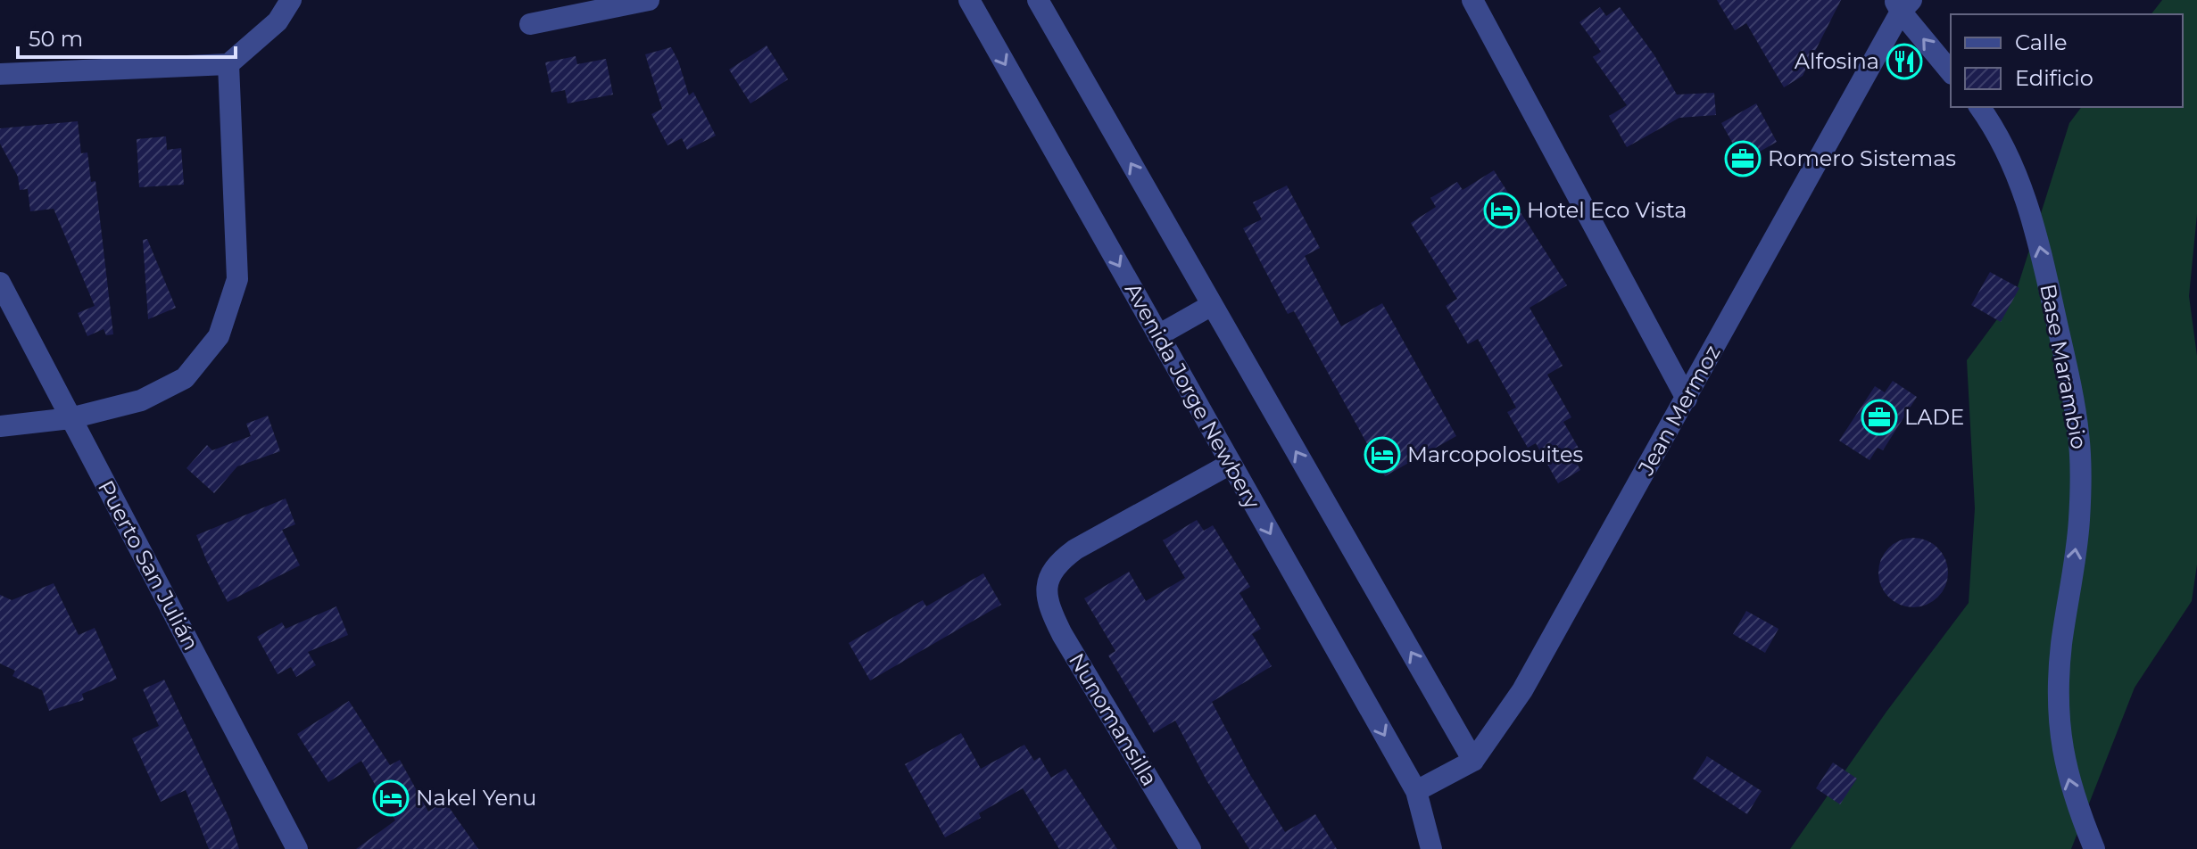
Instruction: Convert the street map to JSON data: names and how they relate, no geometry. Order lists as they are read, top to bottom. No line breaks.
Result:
{"streets":{"street":["Base Marambio","Avenida Jorge Newbery","Jean Mermoz","Puerto San Julián","Nunomansilla"]},"crossings":[["Avenida Jorge Newbery","Jean Mermoz"],["Avenida Jorge Newbery","Nunomansilla"]],"one_way":["Base Marambio"],"places":{"restaurant":["Alfosina"],"office":["Romero Sistemas","LADE"],"hotel":["Hotel Eco Vista","Marcopolosuites","Nakel Yenu"]},"legend":["Calle","Edificio"],"scale_bar":"50 m"}
